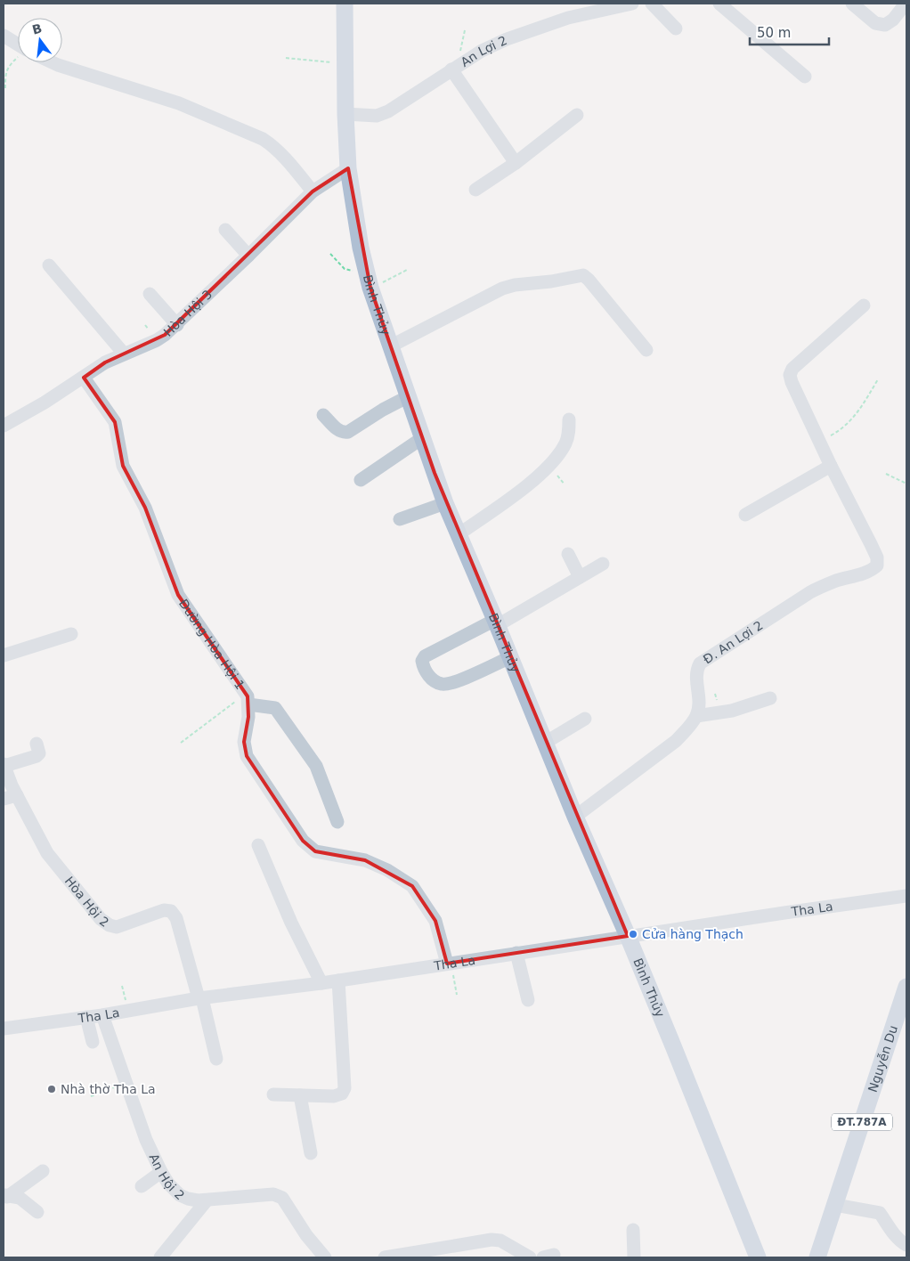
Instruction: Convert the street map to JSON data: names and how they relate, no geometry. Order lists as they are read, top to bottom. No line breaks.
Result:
{"streets":{"main road":["Bình Thủy","Nguyễn Du","ĐT.787A"],"street":["An Lợi 2","Hòa Hội 3","Đ. An Lợi 2","Đường Hòa Hội 1","Hòa Hội 2","Tha La","An Hội 2"]},"crossings":[["An Lợi 2","Bình Thủy"],["Bình Thủy","Hòa Hội 3"],["Bình Thủy","Tha La"],["Hòa Hội 3","Đường Hòa Hội 1"],["Đường Hòa Hội 1","Tha La"],["Hòa Hội 2","Tha La"],["Tha La","An Hội 2"]],"places":["Cửa hàng Thạch","Nhà thờ Tha La"],"scale_bar":"50 m","north":"top"}
